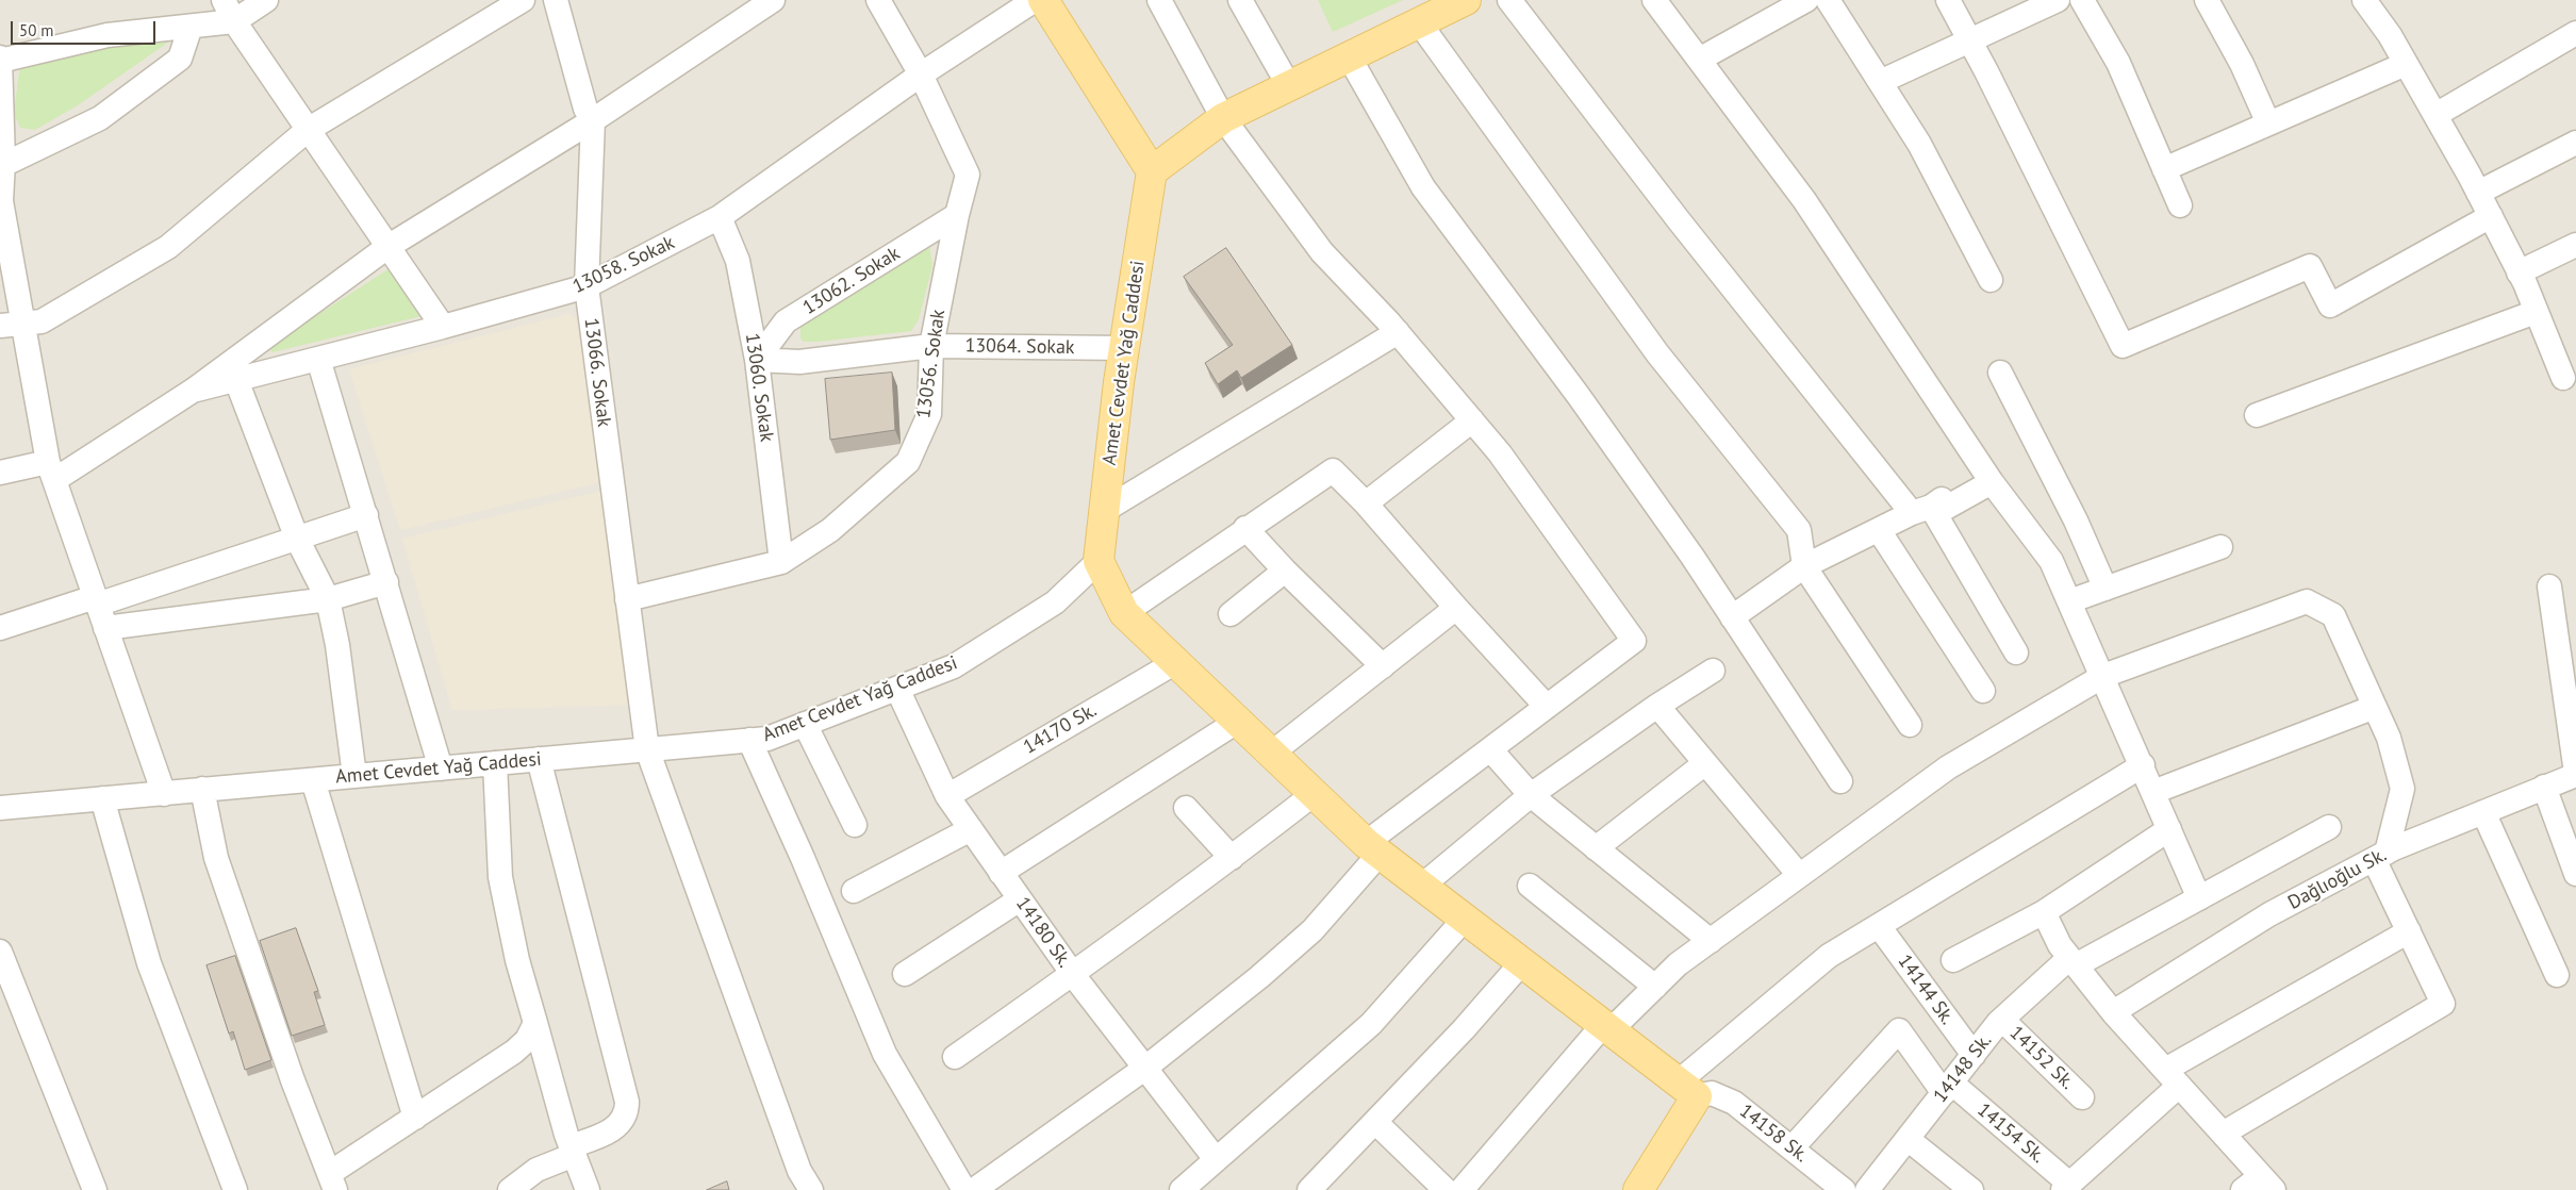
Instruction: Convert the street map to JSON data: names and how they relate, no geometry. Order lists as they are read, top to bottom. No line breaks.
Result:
{"streets":{"main road":["Amet Cevdet Yağ Caddesi"],"street":["13058. Sokak","13062. Sokak","13064. Sokak","13056. Sokak","13066. Sokak","13060. Sokak","14170 Sk.","Dağlıoğlu Sk.","14180 Sk.","14144 Sk.","14152 Sk.","14148 Sk.","14158 Sk.","14154 Sk."]},"crossings":[["13058. Sokak","13056. Sokak"],["13058. Sokak","13066. Sokak"],["13058. Sokak","13060. Sokak"],["13062. Sokak","13064. Sokak"],["13062. Sokak","13056. Sokak"],["13062. Sokak","13060. Sokak"],["13064. Sokak","Amet Cevdet Yağ Caddesi"],["13064. Sokak","13056. Sokak"],["13064. Sokak","13060. Sokak"],["Amet Cevdet Yağ Caddesi","13066. Sokak"],["Amet Cevdet Yağ Caddesi","14180 Sk."],["13056. Sokak","13066. Sokak"],["13056. Sokak","13060. Sokak"],["14170 Sk.","14180 Sk."],["14144 Sk.","14148 Sk."],["14152 Sk.","14148 Sk."],["14148 Sk.","14154 Sk."],["14158 Sk.","14154 Sk."]],"scale_bar":"50 m"}
